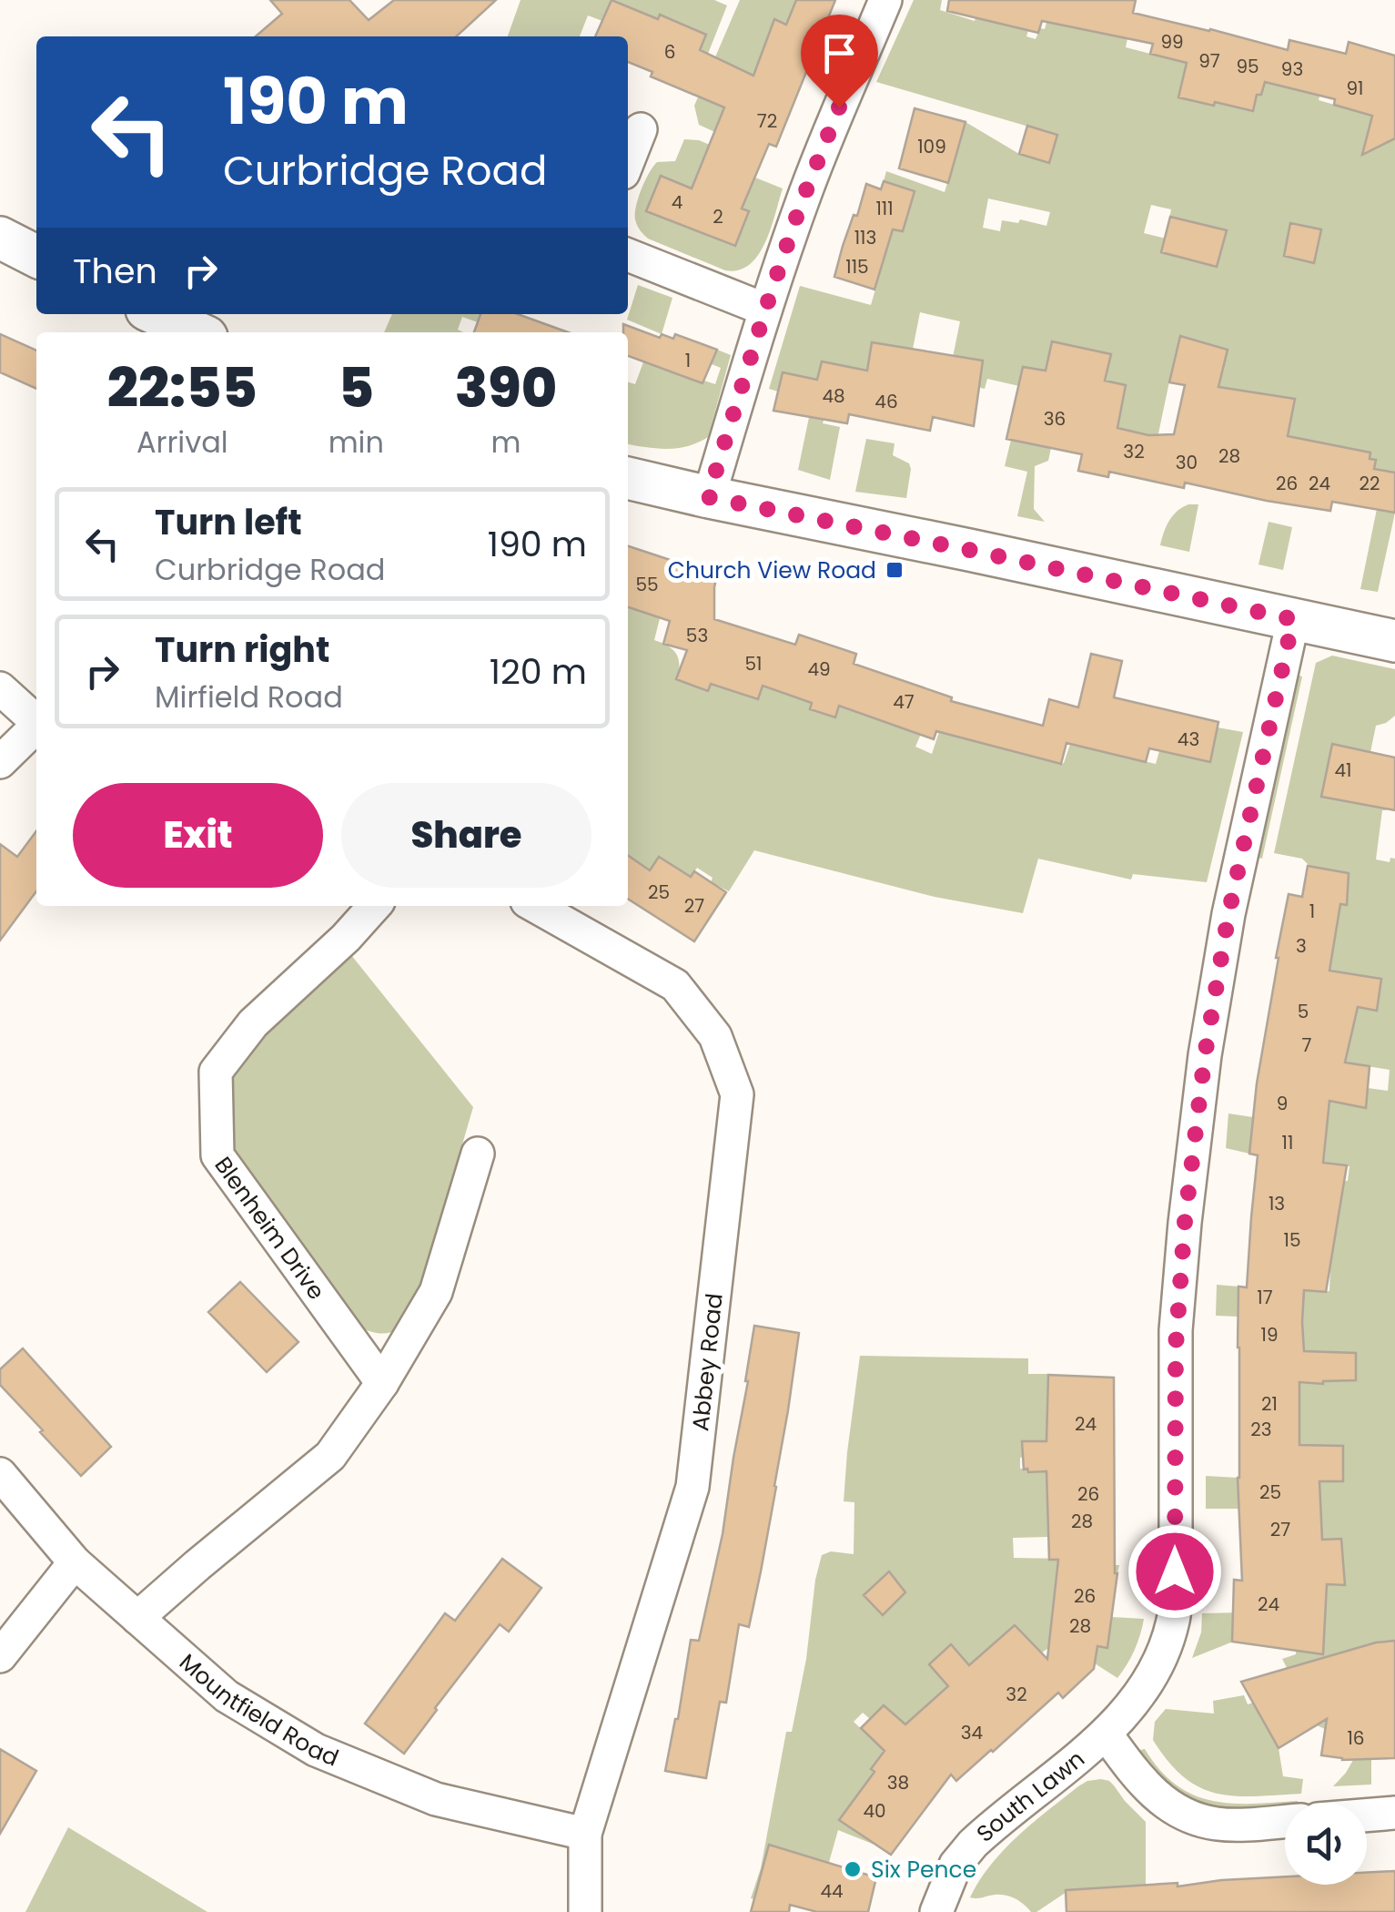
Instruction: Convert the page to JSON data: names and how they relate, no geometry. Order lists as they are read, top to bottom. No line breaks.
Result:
{"streets":{"street":["Blenheim Drive","Abbey Road","Mountfield Road","South Lawn"]},"crossings":[["Abbey Road","Mountfield Road"]],"places":{"transit":["Church View Road"],"other":["Six Pence"]},"house_numbers":["99","6","97","95","93","91","72","109","4","111","2","113","115","1","48","46","36","32","28","30","26","24","22","55","53","51","49","47","43","41","25","27","1","3","5","7","9","11","13","15","17","19","21","24","23","25","26","28","27","26","24","28","32","34","16","38","40","44"],"page":{"turn":["190 m","Curbridge Road"],"then":"Then","eta":["22:55","Arrival","5","min","390","m"],"list":[{"name":"Turn left","note":"Curbridge Road","value":"190 m"},{"name":"Turn right","note":"Mirfield Road","value":"120 m"}],"buttons":["Exit","Share"]}}
